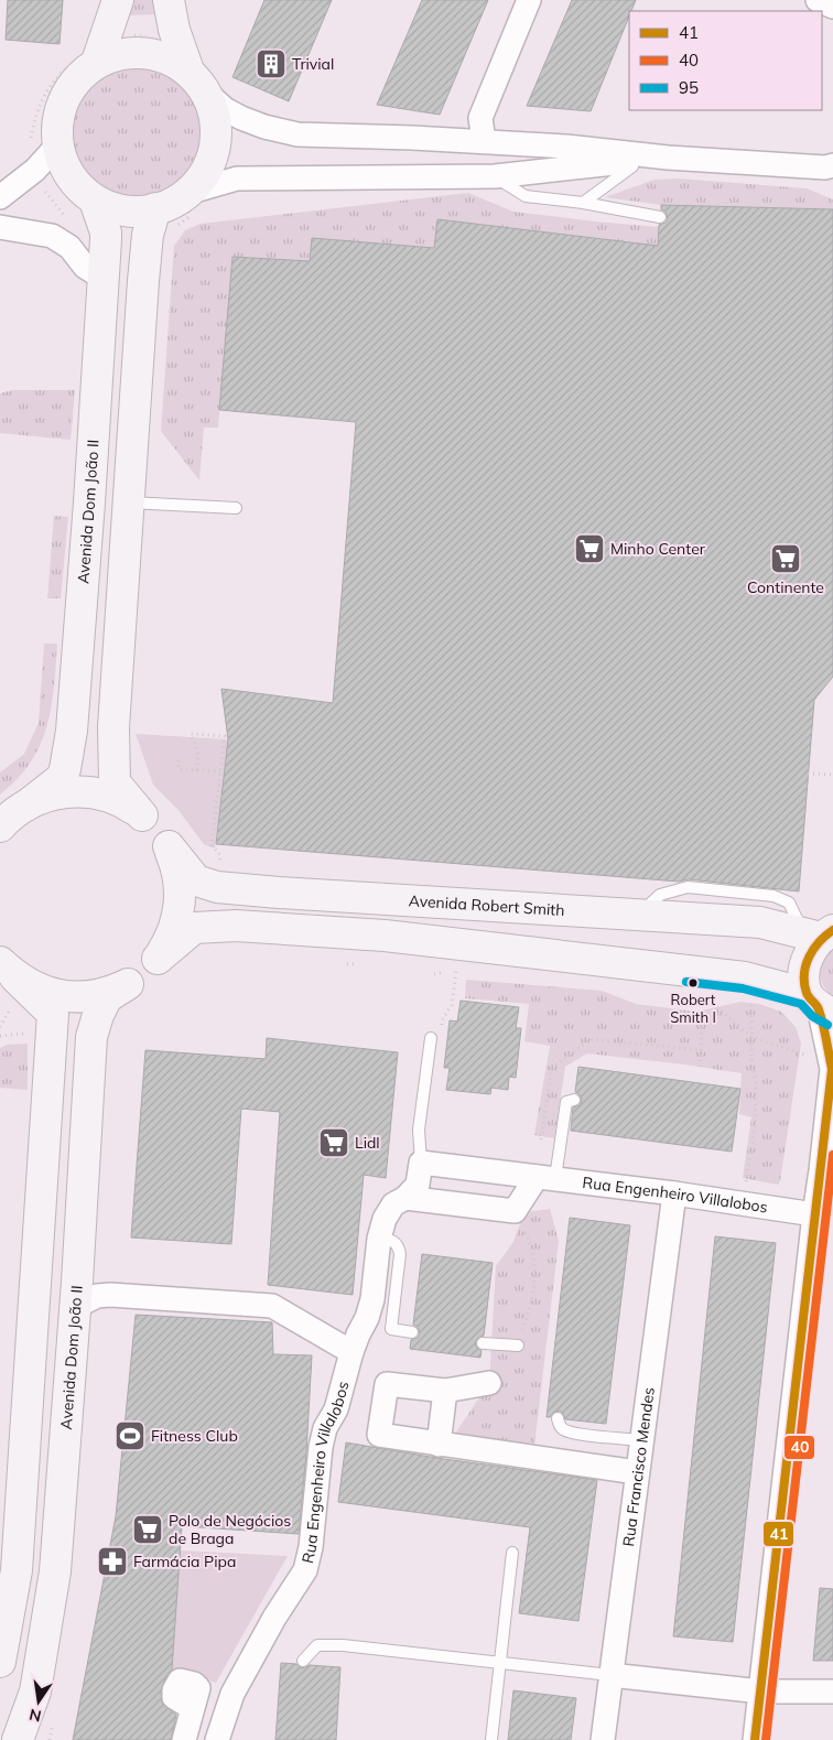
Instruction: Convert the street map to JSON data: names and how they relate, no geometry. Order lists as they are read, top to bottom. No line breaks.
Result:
{"streets":{"main road":["Avenida Dom João II","Avenida Robert Smith"],"street":["Rua Engenheiro Villalobos","Rua Francisco Mendes"]},"crossings":[["Rua Engenheiro Villalobos","Rua Francisco Mendes"]],"places":{"building":["Trivial"],"supermarket":["Minho Center","Continente","Lidl","Polo de Negócios de Braga"],"other":["Robert Smith I"],"sports":["Fitness Club"],"pharmacy":["Farmácia Pipa"]},"lines":["transit line 41","transit line 95","transit line 40"],"legend":["41","40","95"],"north":"bottom"}
